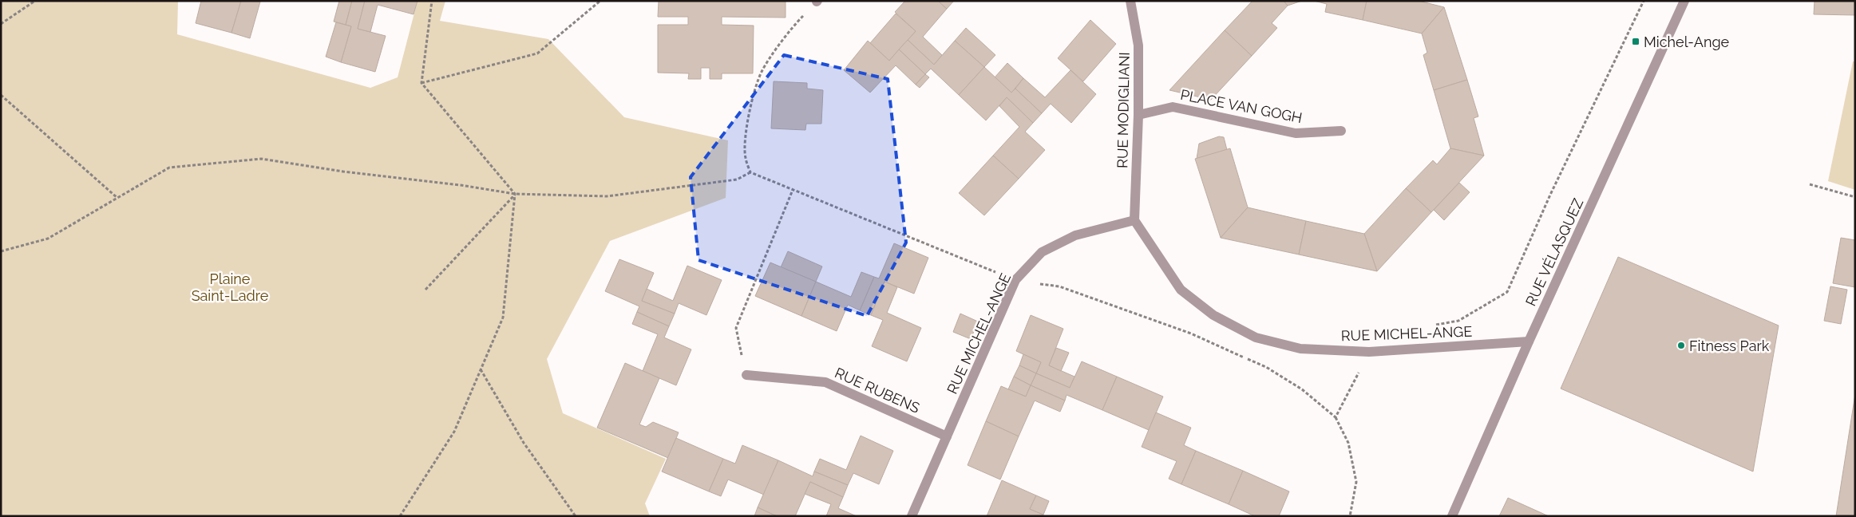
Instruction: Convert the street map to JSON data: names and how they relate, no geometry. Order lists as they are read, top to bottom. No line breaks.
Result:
{"streets":{"street":["PLACE VAN GOGH","RUE MODIGLIANI","RUE VÉLASQUEZ","RUE MICHEL-ANGE","RUE RUBENS"]},"crossings":[["PLACE VAN GOGH","RUE MODIGLIANI"],["RUE MODIGLIANI","RUE MICHEL-ANGE"],["RUE VÉLASQUEZ","RUE MICHEL-ANGE"],["RUE MICHEL-ANGE","RUE RUBENS"]],"parks":["Plaine Saint-Ladre"],"places":{"transit":["Michel-Ange"],"other":["Fitness Park"]}}
